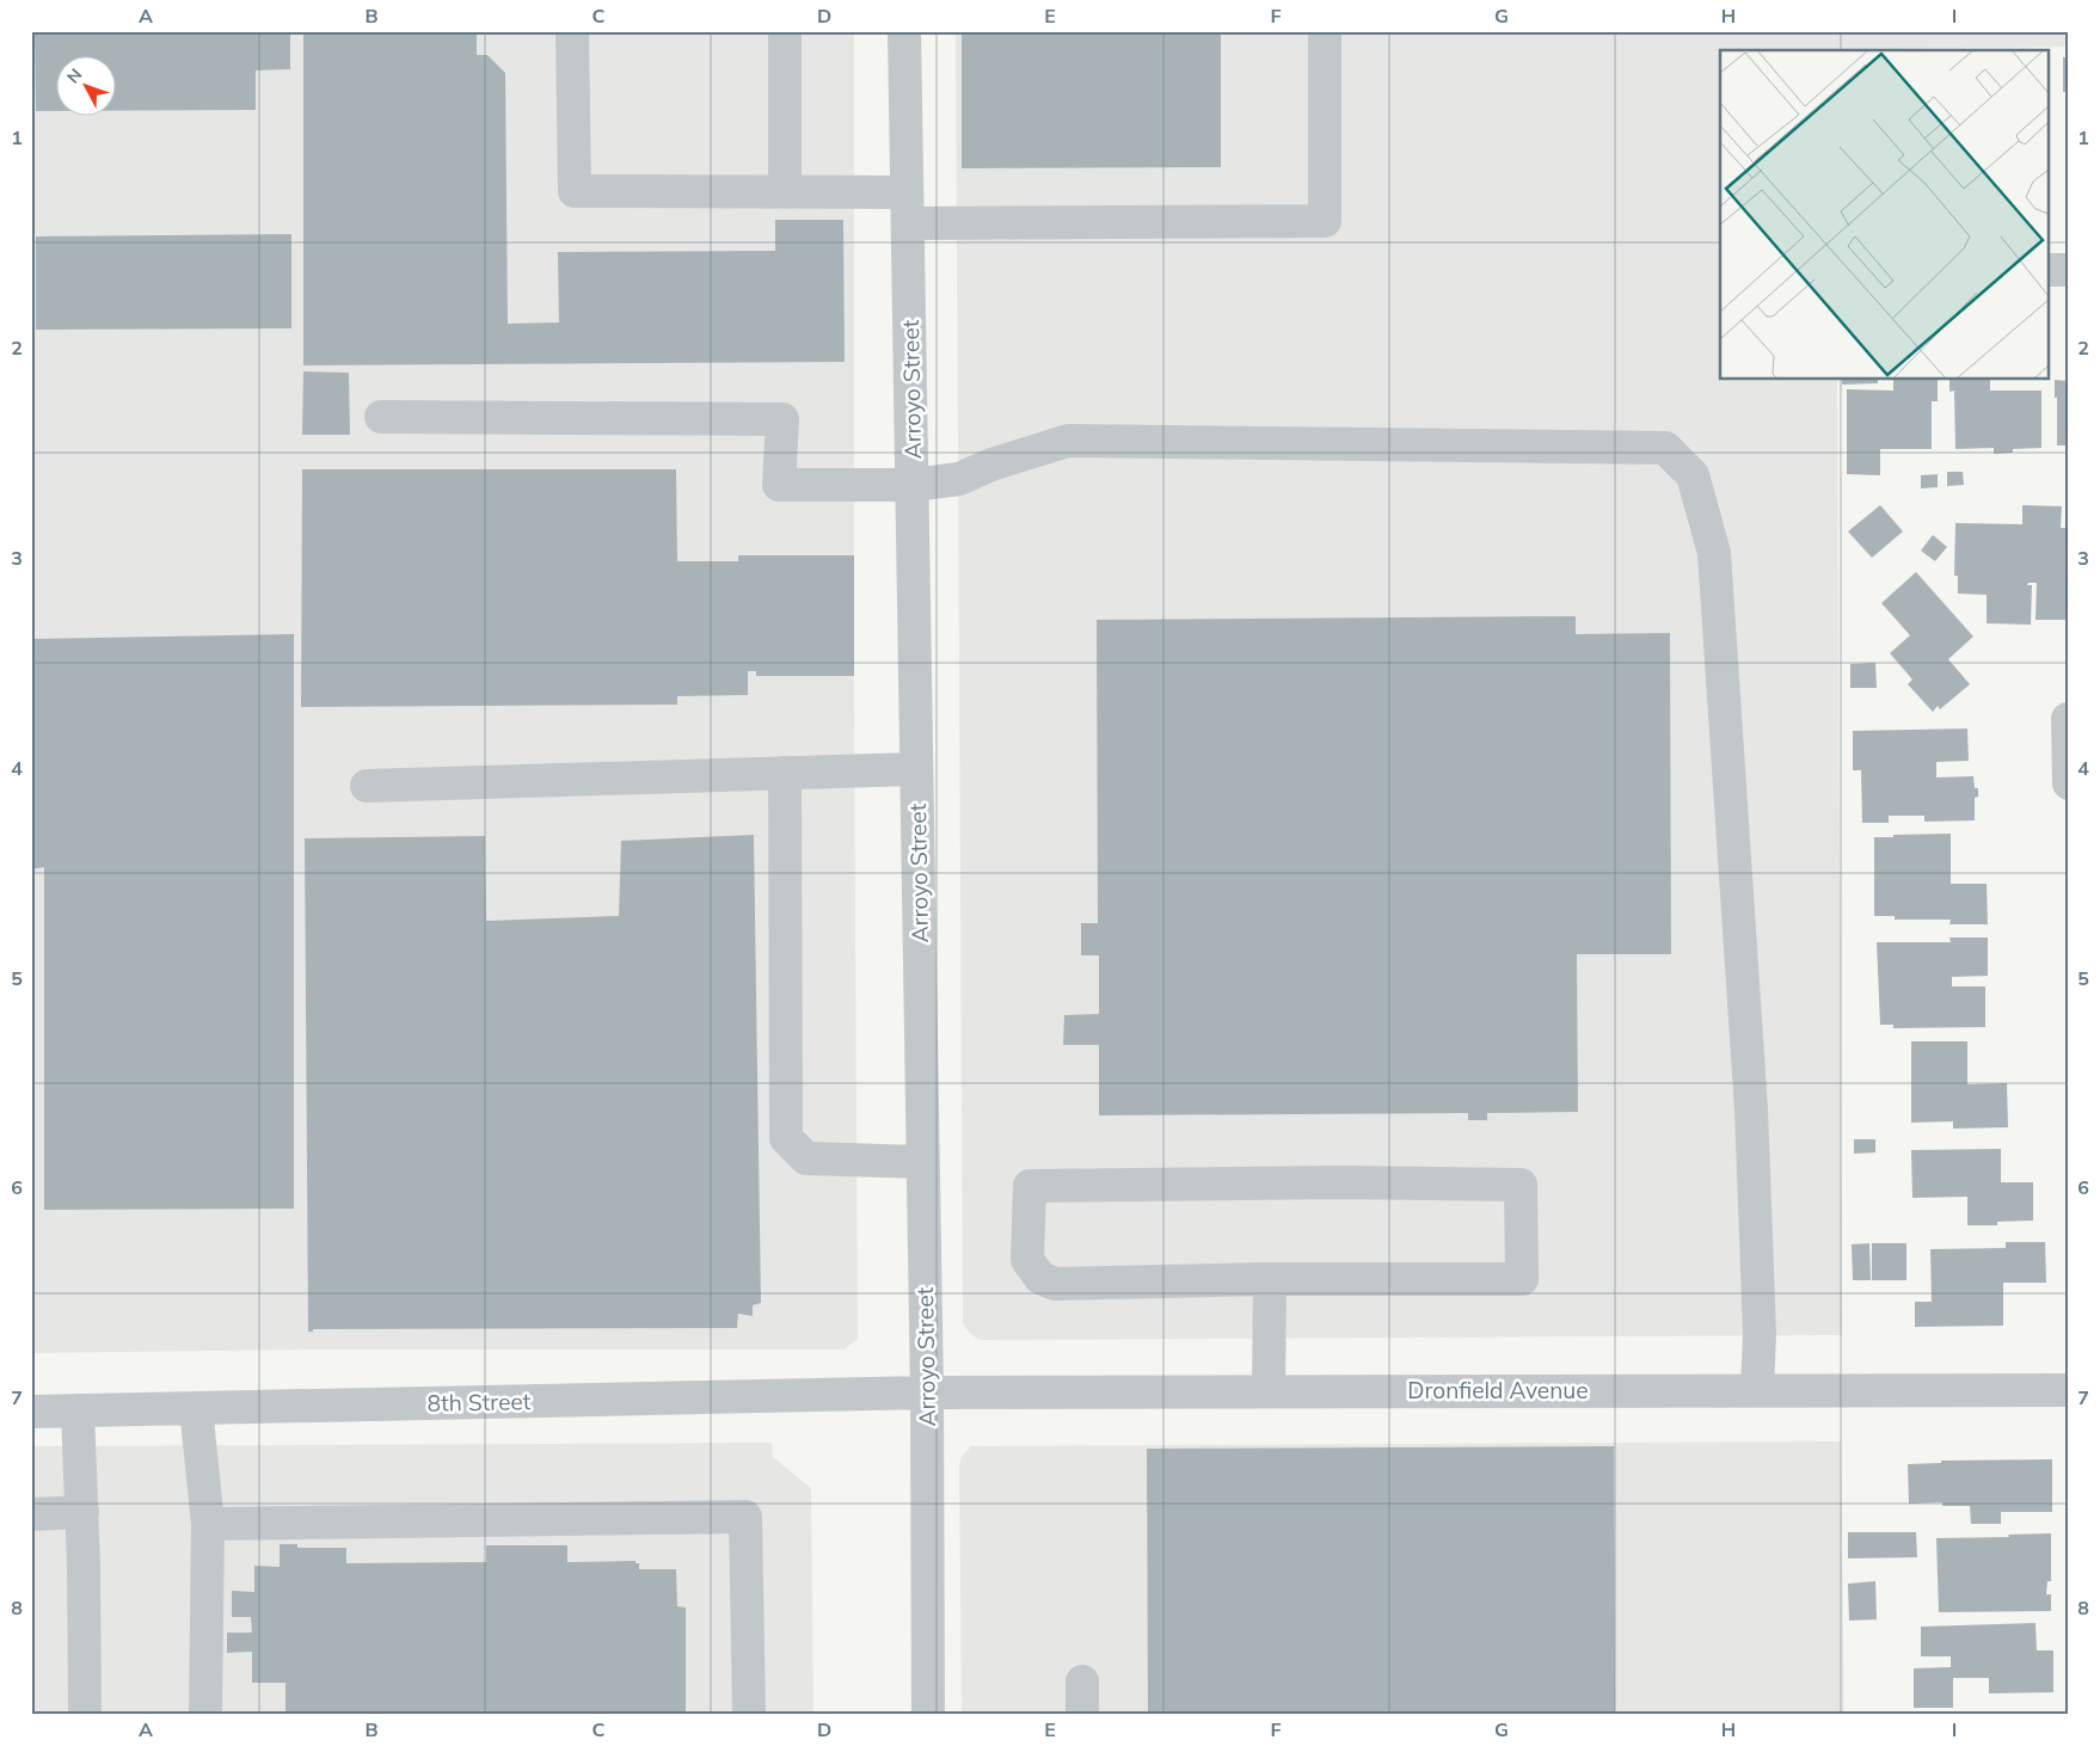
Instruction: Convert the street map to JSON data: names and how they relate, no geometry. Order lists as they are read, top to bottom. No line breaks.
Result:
{"streets":{"street":["Arroyo Street","Dronfield Avenue","8th Street"]},"crossings":[["Arroyo Street","Dronfield Avenue"],["Arroyo Street","8th Street"],["Dronfield Avenue","8th Street"]],"north":"top left","grid":{"columns":["A","B","C","D","E","F","G","H","I"],"rows":["1","2","3","4","5","6","7","8"]}}
